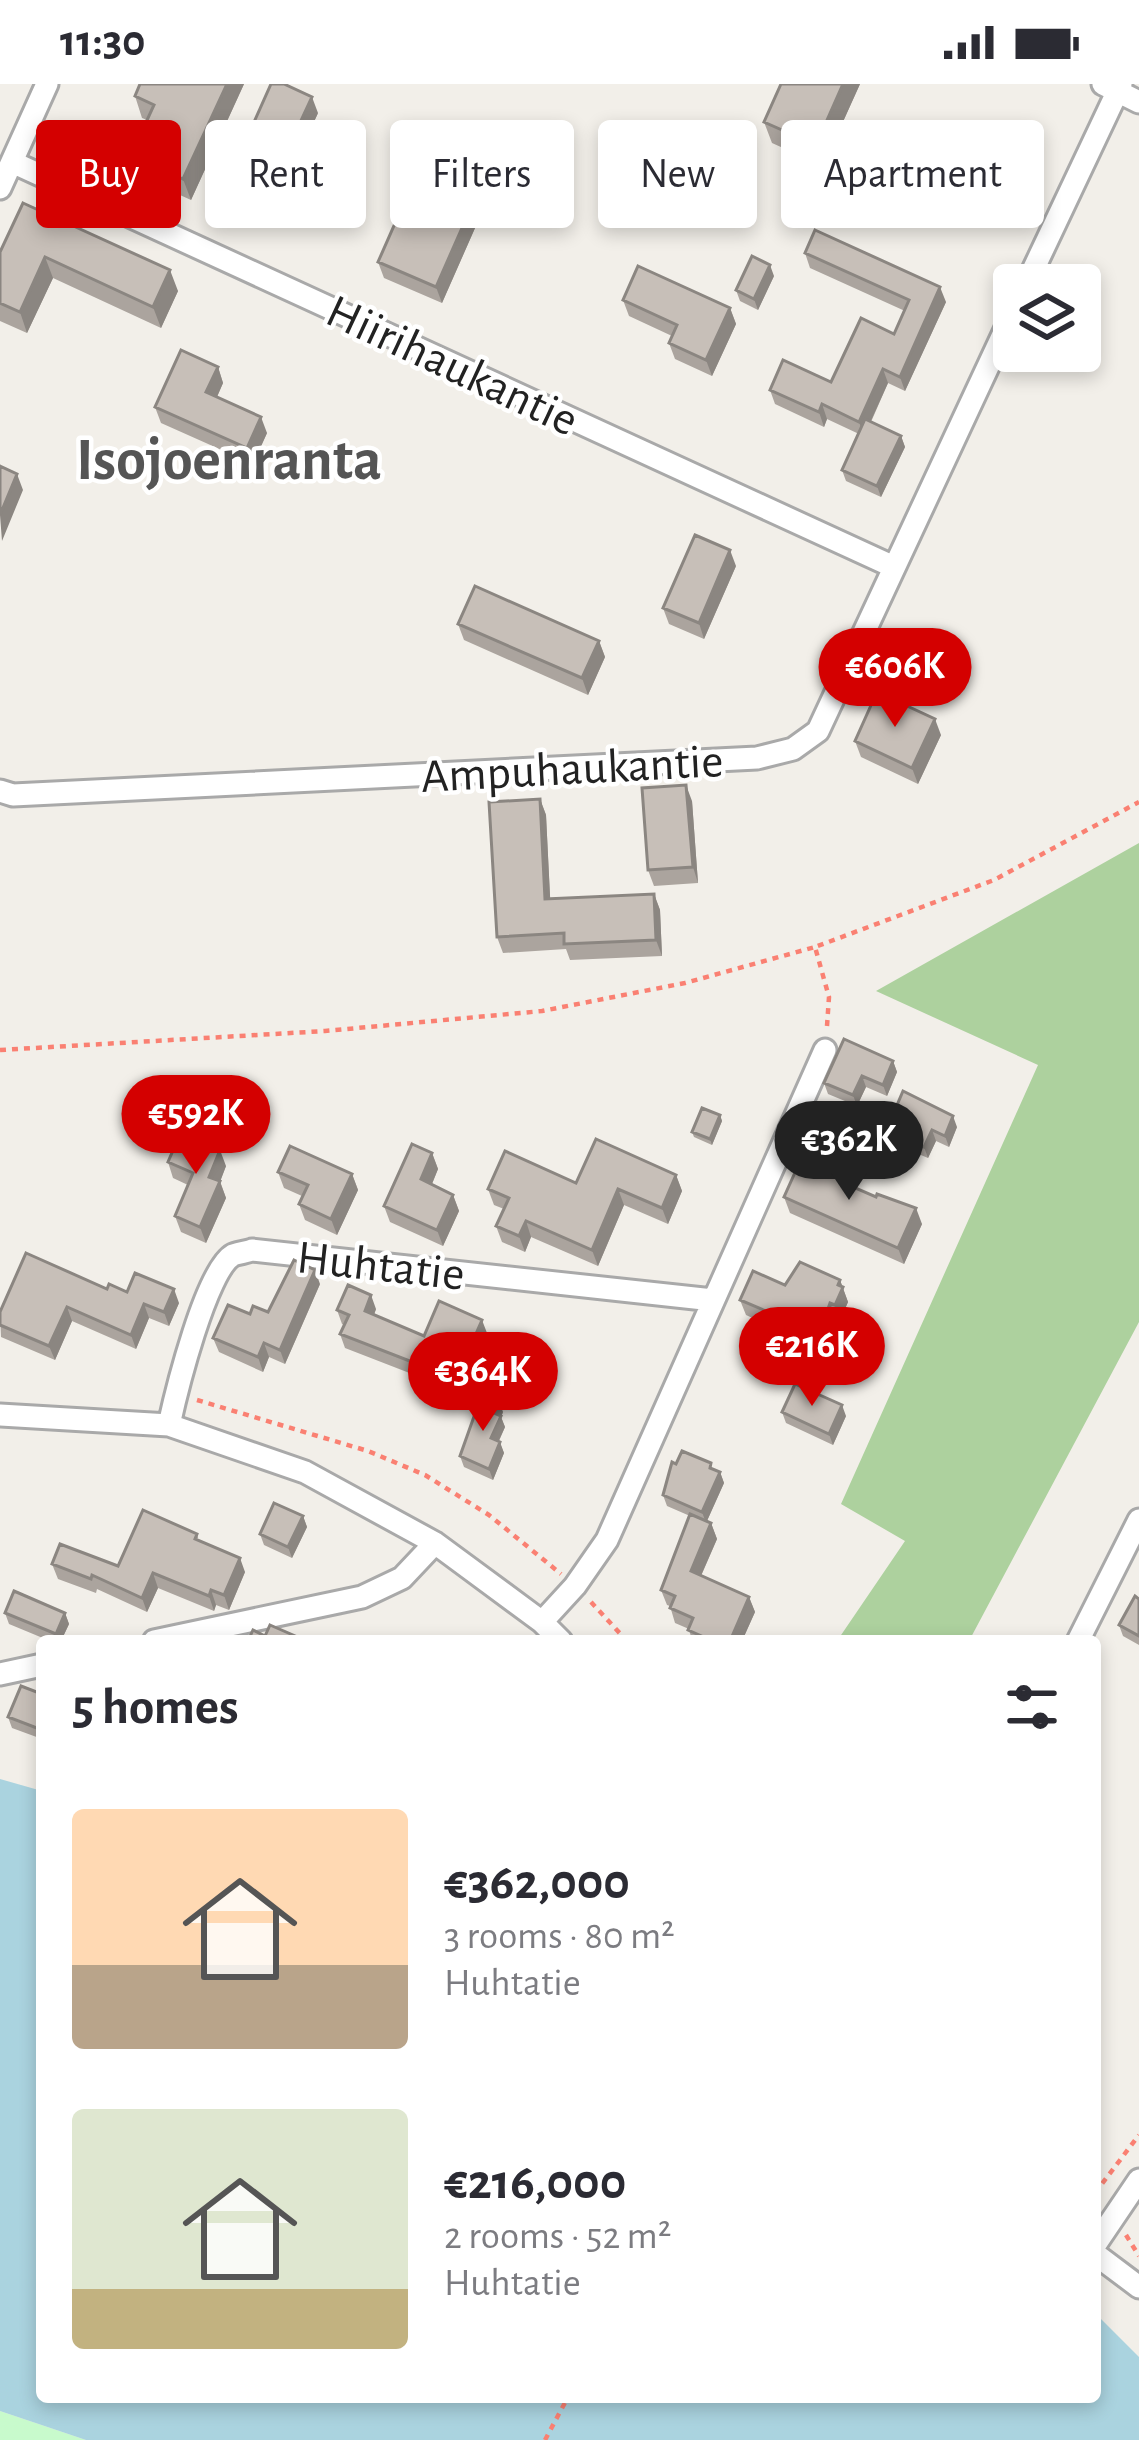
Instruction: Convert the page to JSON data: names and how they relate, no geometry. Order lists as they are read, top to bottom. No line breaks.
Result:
{"streets":{"street":["Hiirihaukantie","Ampuhaukantie","Huhtatie"]},"crossings":[["Hiirihaukantie","Ampuhaukantie"]],"districts":["Isojoenranta"],"page":{"status":"11:30","chip":["Buy","Rent","Filters","New","Apartment"],"price":["€606K","€592K","€362K","€216K","€364K"],"heading":"5 homes","list":[{"name":"€362,000","note":"3 rooms · 80 m² · Huhtatie"},{"name":"€216,000","note":"2 rooms · 52 m² · Huhtatie"}]}}
